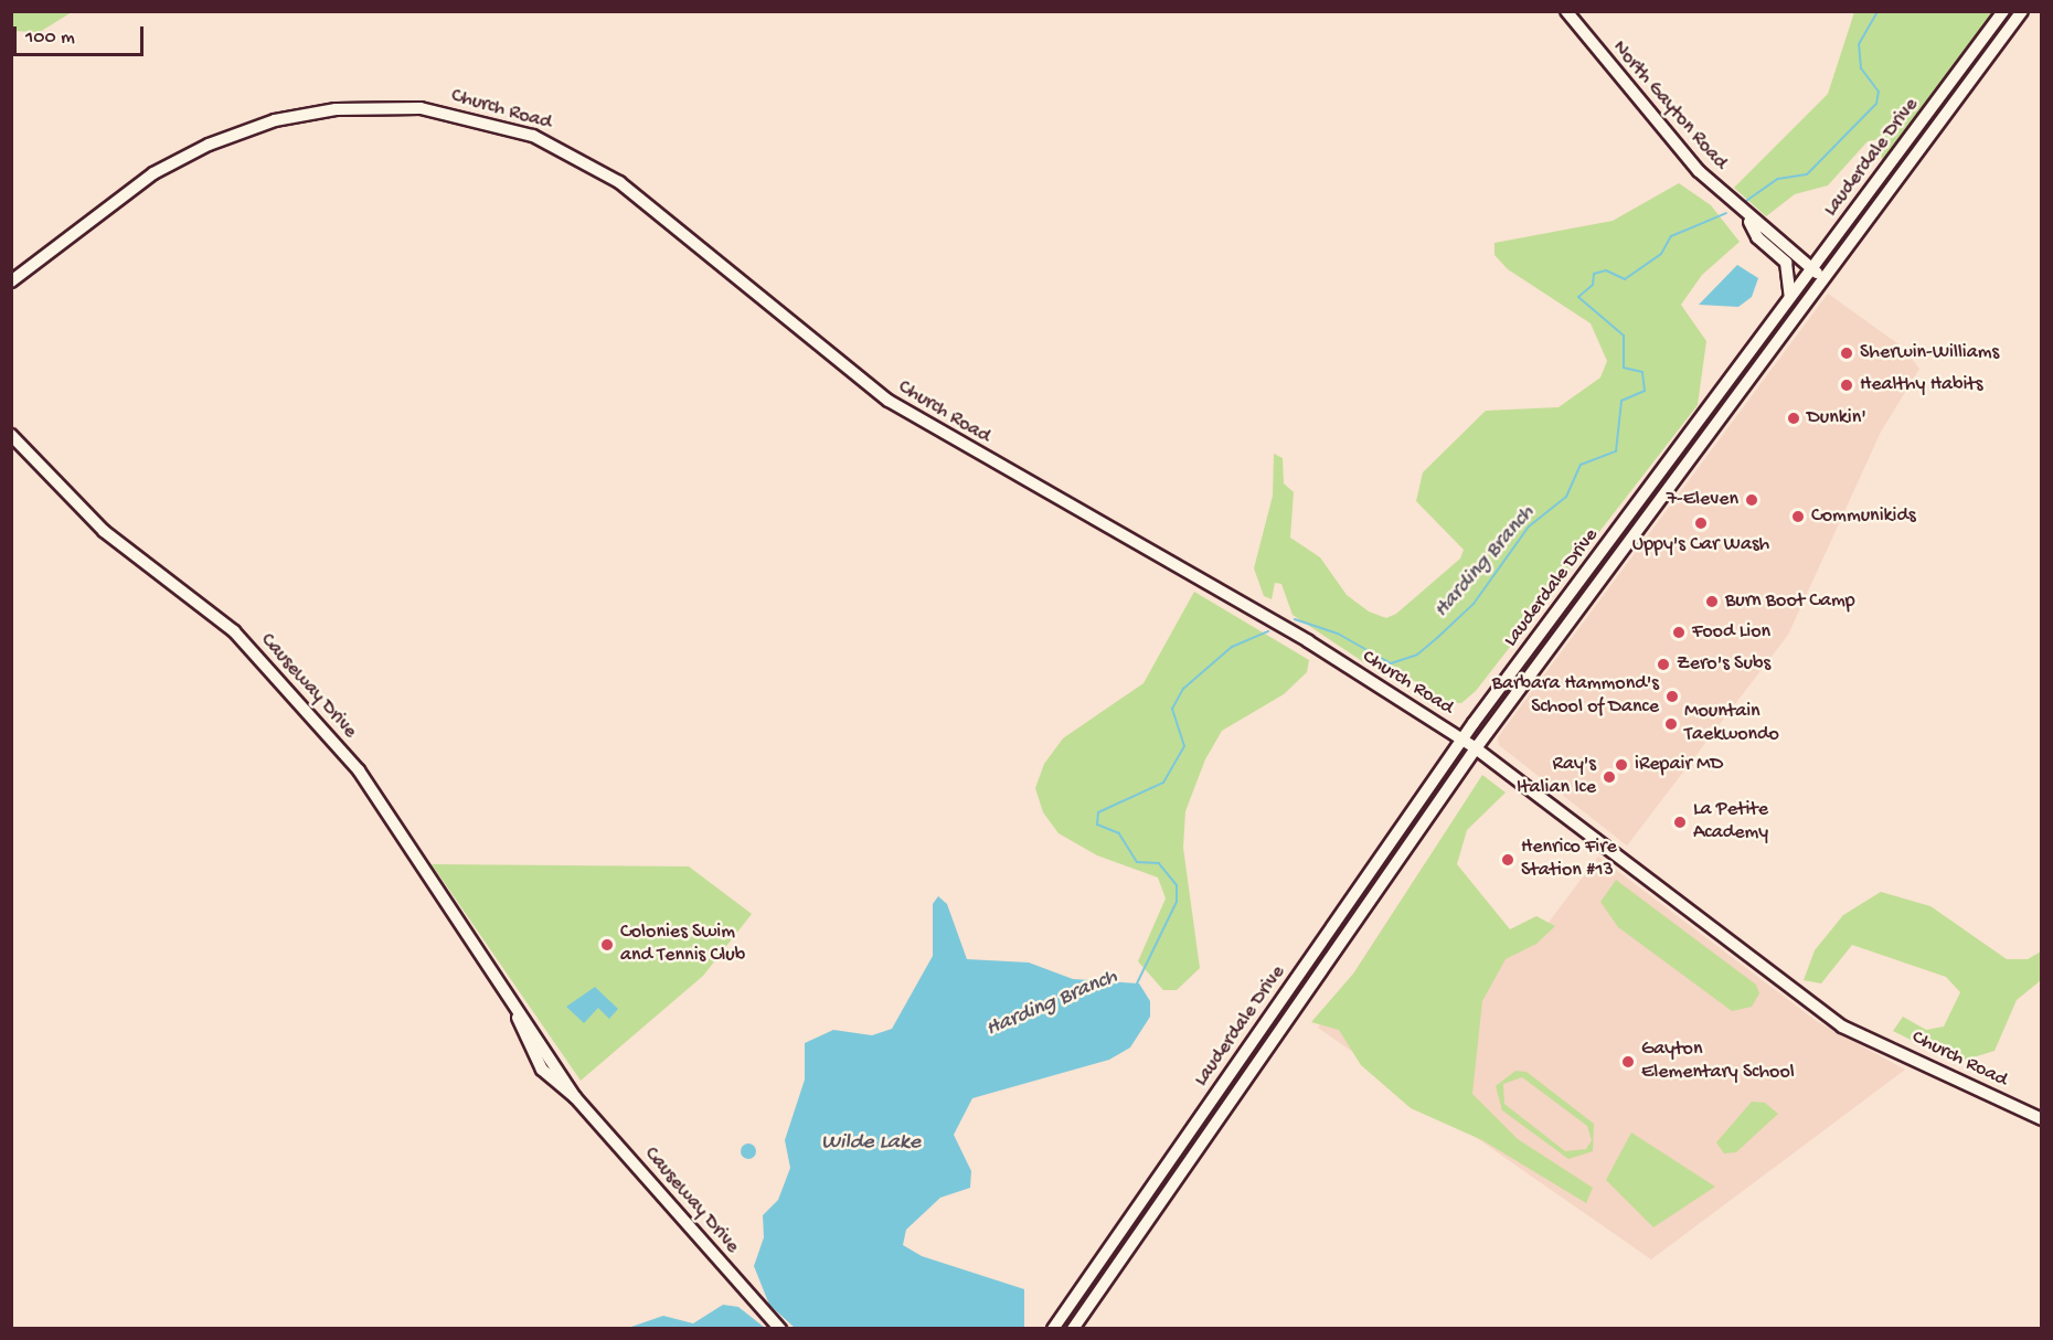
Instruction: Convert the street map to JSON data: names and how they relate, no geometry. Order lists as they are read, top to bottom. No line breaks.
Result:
{"streets":{"main road":["North Gayton Road","Church Road","Lauderdale Drive","Causeway Drive"]},"crossings":[["North Gayton Road","Lauderdale Drive"],["Church Road","Lauderdale Drive"]],"water":["Harding Branch","Wilde Lake"],"places":["Sherwin-Williams","Healthy Habits","Dunkin'","7-Eleven","Communikids","Uppy's Car Wash","Burn Boot Camp","Food Lion","Zero's Subs","Barbara Hammond's School of Dance","Mountain Taekwondo","iRepair MD","Ray's Italian Ice","La Petite Academy","Henrico Fire Station #13","Colonies Swim and Tennis Club","Gayton Elementary School"],"scale_bar":"100 m"}
